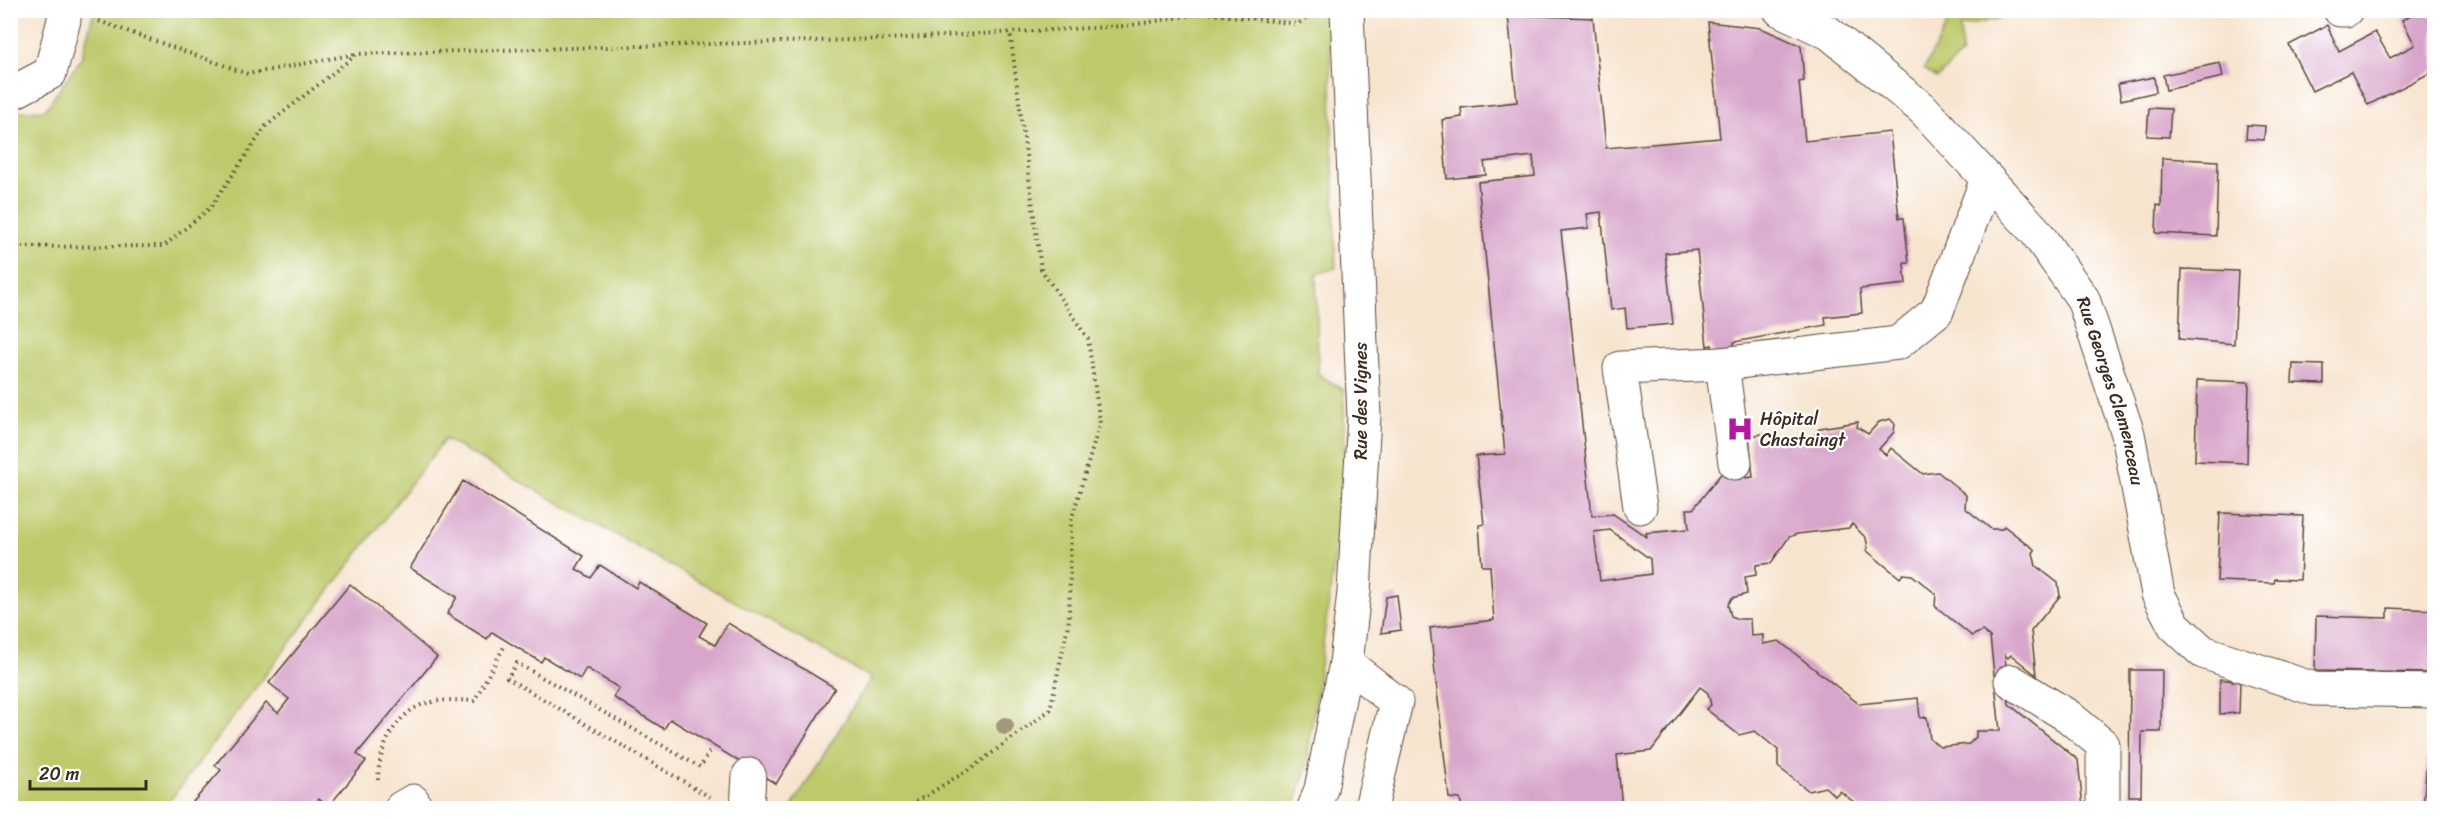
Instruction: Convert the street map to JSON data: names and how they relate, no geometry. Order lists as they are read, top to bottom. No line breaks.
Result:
{"streets":{"street":["Rue Georges Clemenceau","Rue des Vignes"]},"places":{"hospital":["Hôpital Chastaingt"]},"scale_bar":"20 m"}
